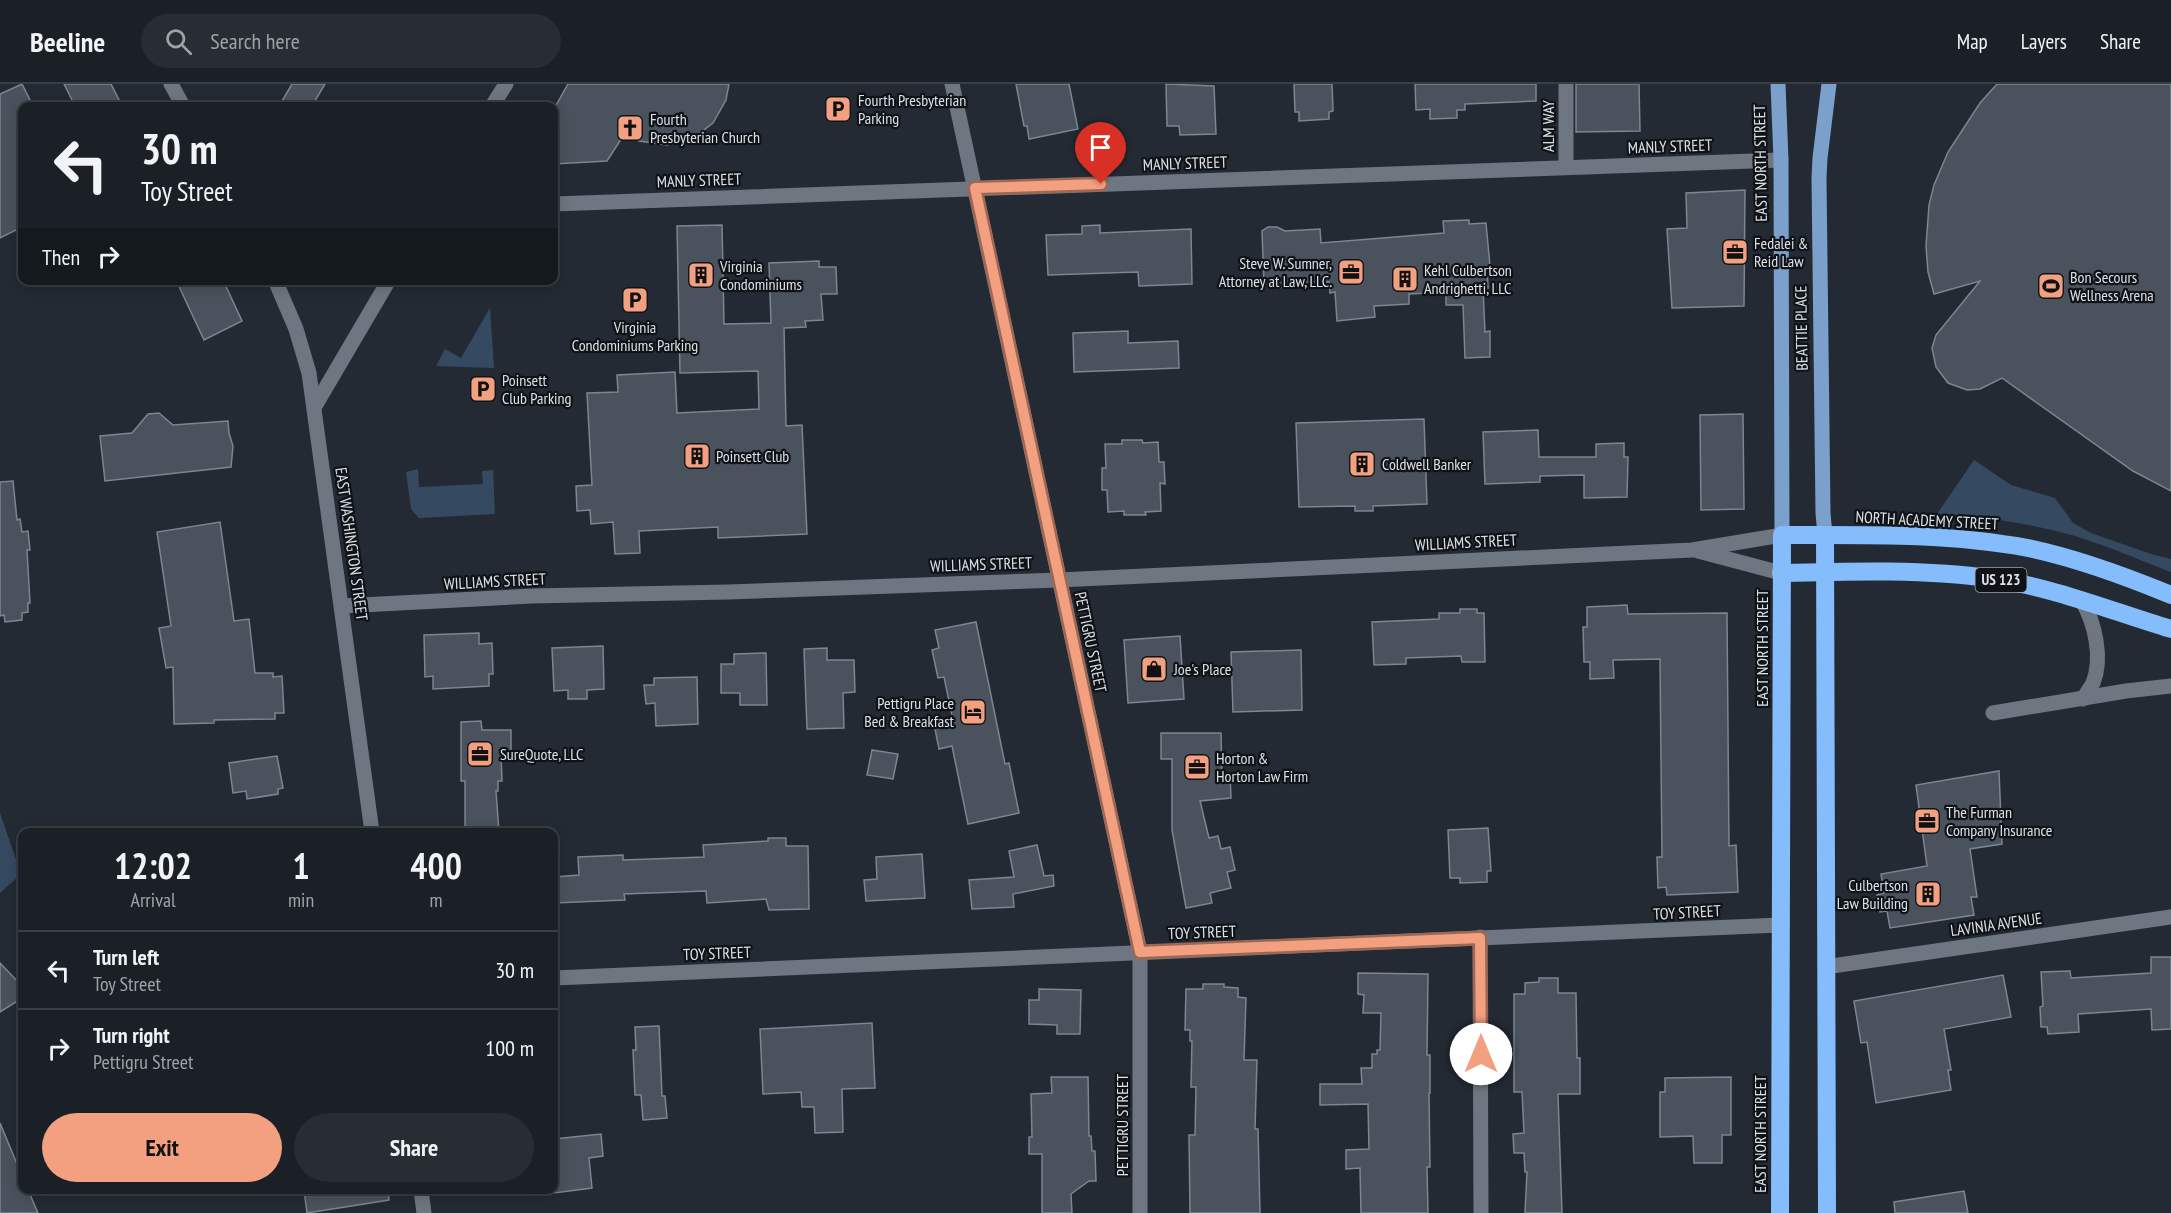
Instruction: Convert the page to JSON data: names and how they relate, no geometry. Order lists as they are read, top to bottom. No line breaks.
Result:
{"streets":{"highway":["EAST NORTH STREET","BEATTIE PLACE","NORTH ACADEMY STREET","US 123"],"street":["ALM WAY","MANLY STREET","WILLIAMS STREET","EAST WASHINGTON STREET","PETTIGRU STREET","TOY STREET","LAVINIA AVENUE"]},"crossings":[["ALM WAY","MANLY STREET"],["MANLY STREET","EAST NORTH STREET"],["MANLY STREET","PETTIGRU STREET"],["EAST NORTH STREET","NORTH ACADEMY STREET"],["EAST NORTH STREET","WILLIAMS STREET"],["EAST NORTH STREET","US 123"],["EAST NORTH STREET","TOY STREET"],["BEATTIE PLACE","NORTH ACADEMY STREET"],["BEATTIE PLACE","US 123"],["NORTH ACADEMY STREET","WILLIAMS STREET"],["WILLIAMS STREET","EAST WASHINGTON STREET"],["WILLIAMS STREET","US 123"],["WILLIAMS STREET","PETTIGRU STREET"],["PETTIGRU STREET","TOY STREET"]],"places":{"parking":["Fourth Presbyterian Parking","Virginia Condominiums Parking","Poinsett Club Parking"],"church":["Fourth Presbyterian Church"],"office":["Fedalei & Reid Law","Steve W. Sumner, Attorney at Law, LLC.","SureQuote, LLC","Horton & Horton Law Firm","The Furman Company Insurance"],"building":["Virginia Condominiums","Kehl Culbertson Andrighetti, LLC","Poinsett Club","Coldwell Banker","Culbertson Law Building"],"sports":["Bon Secours Wellness Arena"],"shop":["Joe's Place"],"hotel":["Pettigru Place Bed & Breakfast"]},"page":{"header":"Beeline","search":"Search here","nav":["Map","Layers","Share"],"turn":["30 m","Toy Street"],"then":"Then","eta":["12:02","Arrival","1","min","400","m"],"list":[{"name":"Turn left","note":"Toy Street","value":"30 m"},{"name":"Turn right","note":"Pettigru Street","value":"100 m"}],"buttons":["Exit","Share"]}}
